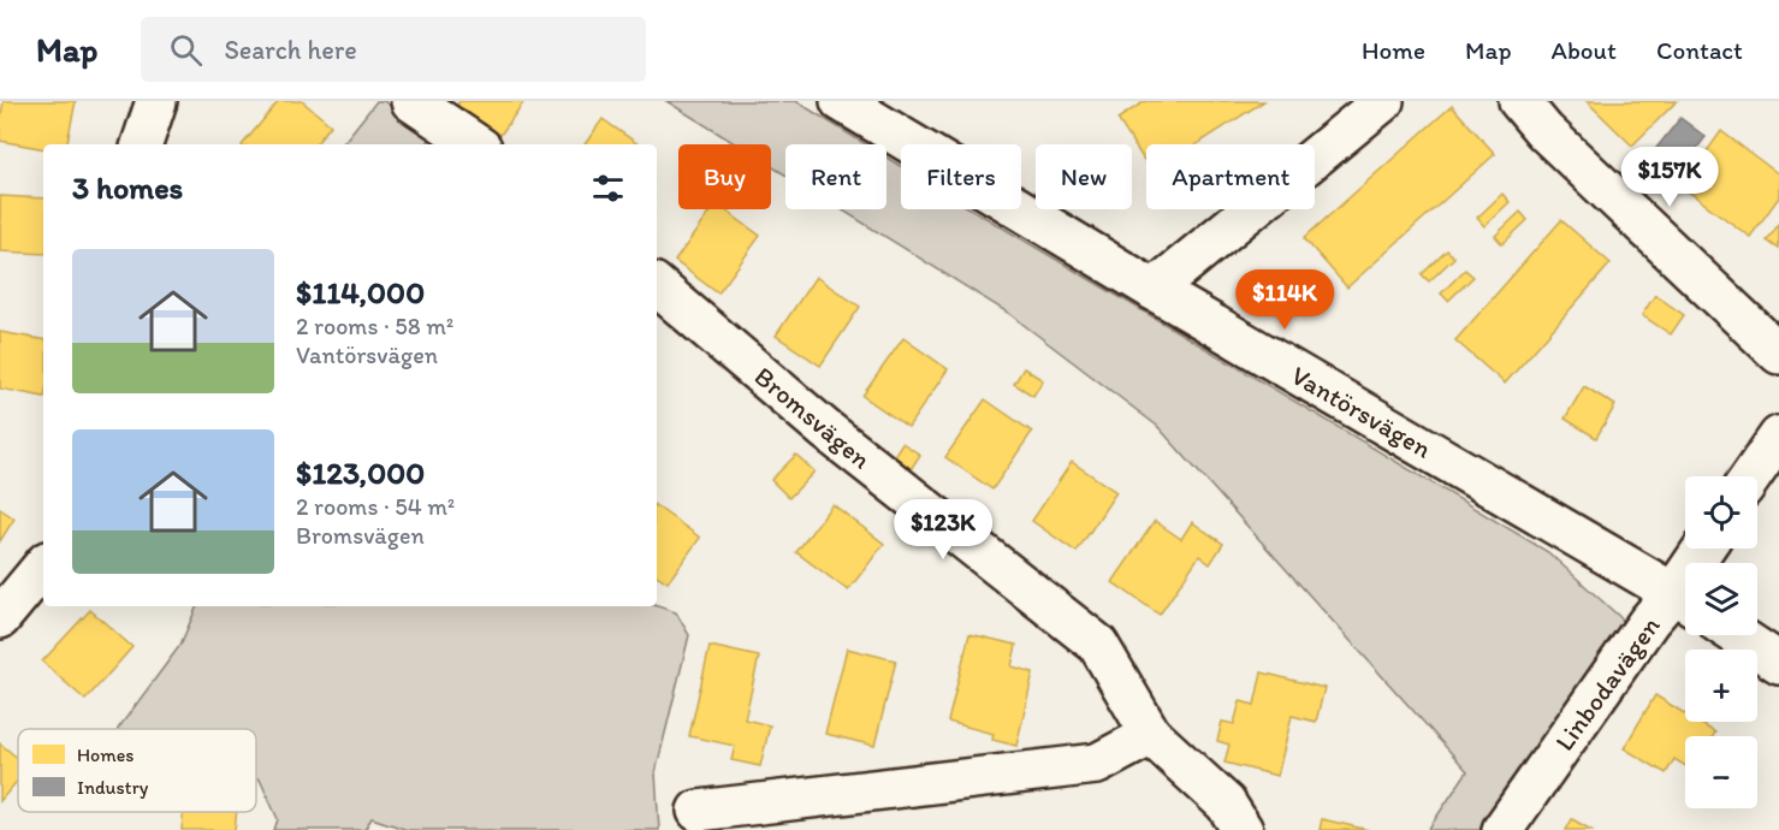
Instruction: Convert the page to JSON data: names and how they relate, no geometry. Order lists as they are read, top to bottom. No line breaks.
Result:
{"streets":{"street":["Vantörsvägen","Bromsvägen","Linbodavägen"]},"crossings":[["Vantörsvägen","Linbodavägen"]],"legend":["Homes","Industry"],"page":{"header":"Map","search":"Search here","nav":["Home","Map","About","Contact"],"chip":["Buy","Rent","Filters","New","Apartment"],"heading":"3 homes","price":["$157K","$114K","$123K"],"list":[{"name":"$114,000","note":"2 rooms · 58 m² · Vantörsvägen"},{"name":"$123,000","note":"2 rooms · 54 m² · Bromsvägen"}],"map_buttons":["+","−"]}}
